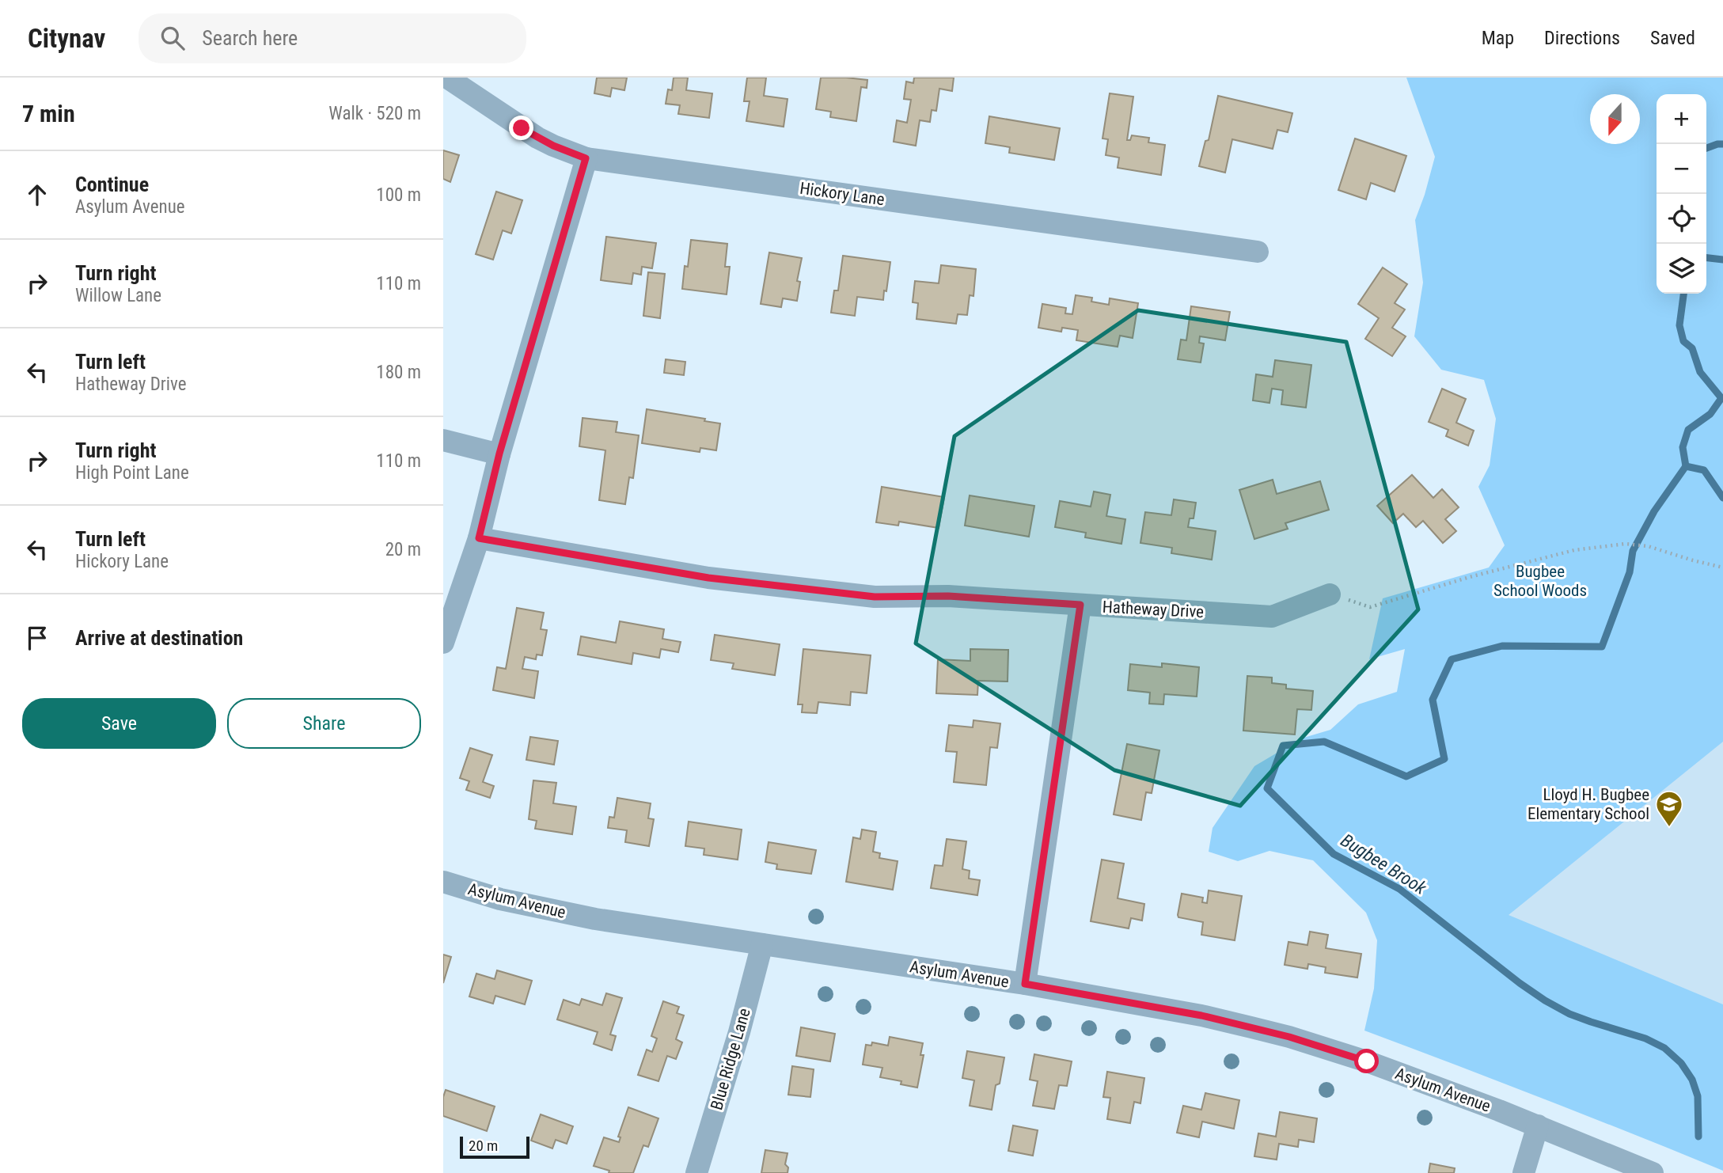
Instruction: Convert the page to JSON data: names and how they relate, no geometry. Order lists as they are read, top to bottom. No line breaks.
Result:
{"streets":{"street":["Hickory Lane","Hatheway Drive","Asylum Avenue","Blue Ridge Lane"]},"crossings":[["Asylum Avenue","Blue Ridge Lane"]],"water":["Bugbee Brook"],"parks":["Bugbee School Woods"],"places":{"school or university":["Lloyd H. Bugbee Elementary School"]},"scale_bar":"20 m","north":"bottom","page":{"header":"Citynav","search":"Search here","nav":["Map","Directions","Saved"],"heading":["7 min","Walk · 520 m"],"map_buttons":["+","−"],"list":[["Continue","Asylum Avenue","100 m"],["Turn right","Willow Lane","110 m"],["Turn left","Hatheway Drive","180 m"],["Turn right","High Point Lane","110 m"],["Turn left","Hickory Lane","20 m"],"Arrive at destination"],"buttons":["Save","Share"],"scale":"20 m"}}
